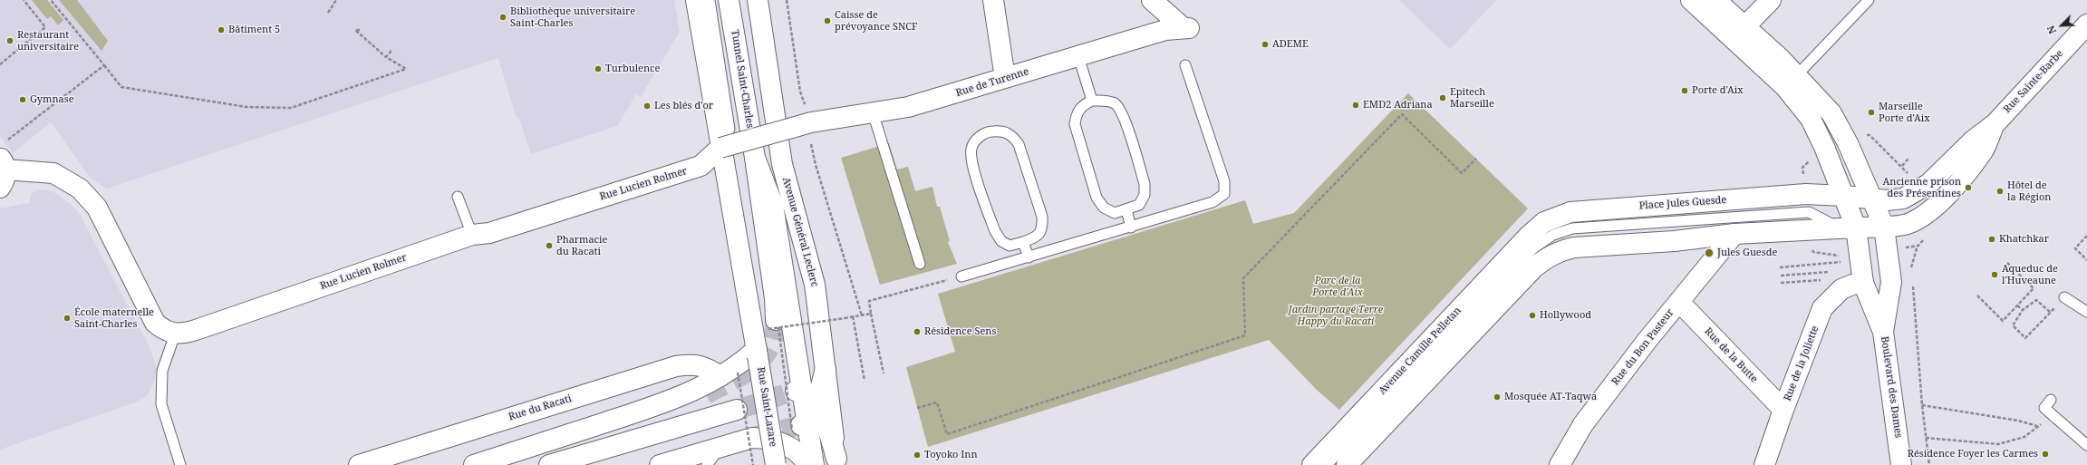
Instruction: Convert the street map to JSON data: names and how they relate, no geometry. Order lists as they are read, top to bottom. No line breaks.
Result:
{"streets":{"main road":["Tunnel Saint-Charles","Rue Sainte-Barbe","Rue de Turenne","Rue Lucien Rolmer","Place Jules Guesde","Avenue Général Leclerc","Rue du Bon Pasteur","Avenue Camille Pelletan","Rue de la Butte","Rue de la Joliette","Boulevard des Dames","Rue Saint-Lazare","Rue du Racati"]},"crossings":[["Tunnel Saint-Charles","Avenue Général Leclerc"],["Rue Sainte-Barbe","Place Jules Guesde"],["Rue Sainte-Barbe","Boulevard des Dames"],["Rue de Turenne","Rue Lucien Rolmer"],["Place Jules Guesde","Avenue Camille Pelletan"],["Place Jules Guesde","Boulevard des Dames"],["Rue du Bon Pasteur","Rue de la Butte"],["Rue de la Butte","Rue de la Joliette"],["Rue de la Joliette","Boulevard des Dames"]],"parks":["Parc de la Porte d'Aix","Jardin partagé Terre Happy du Racati"],"places":["Bibliothèque universitaire Saint-Charles","Caisse de prévoyance SNCF","Bâtiment 5","Restaurant universitaire","ADEME","Turbulence","Porte d'Aix","Epitech Marseille","Gymnase","EMD2 Adriana","Les blés d'or","Marseille Porte d'Aix","Ancienne prison des Présentines","Hôtel de la Région","Khatchkar","Pharmacie du Racati","Jules Guesde","Aqueduc de l'Huveaune","Hollywood","École maternelle Saint-Charles","Résidence Sens","Mosquée AT-Taqwa","Résidence Foyer les Carmes","Toyoko Inn"],"north":"bottom left"}
